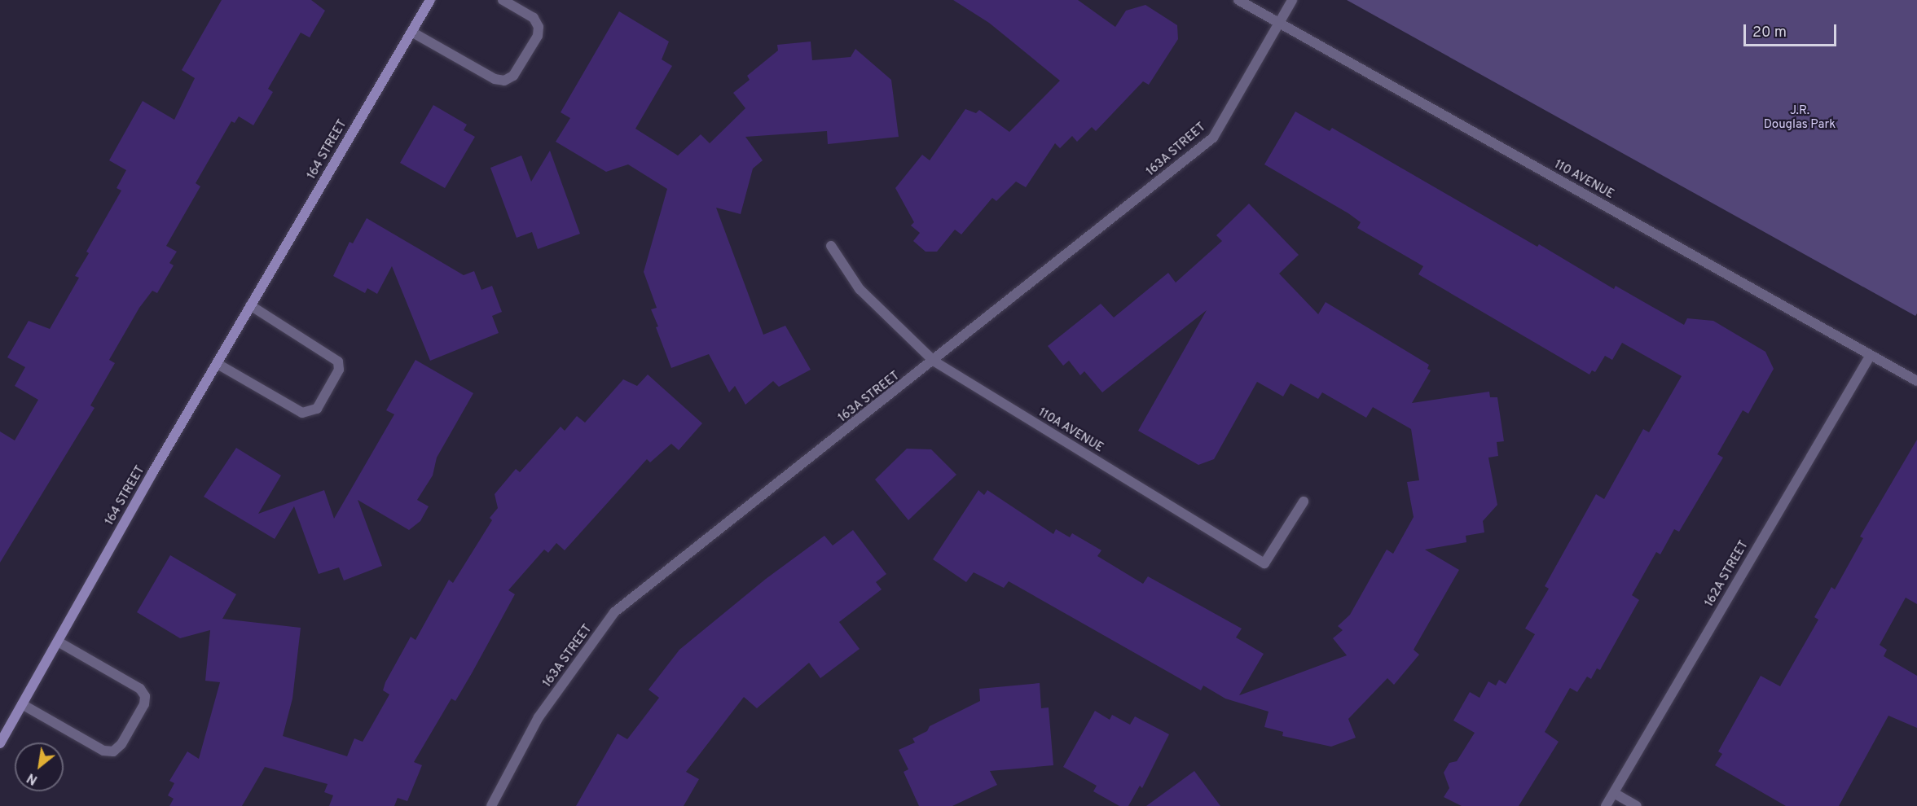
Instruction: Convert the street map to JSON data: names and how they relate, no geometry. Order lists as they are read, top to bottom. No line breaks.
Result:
{"streets":{"street":["164 STREET","163A STREET","110 AVENUE","110A AVENUE","162A STREET"]},"crossings":[["163A STREET","110 AVENUE"],["163A STREET","110A AVENUE"],["110 AVENUE","162A STREET"]],"parks":["J.R. Douglas Park"],"scale_bar":"20 m","north":"bottom left"}
